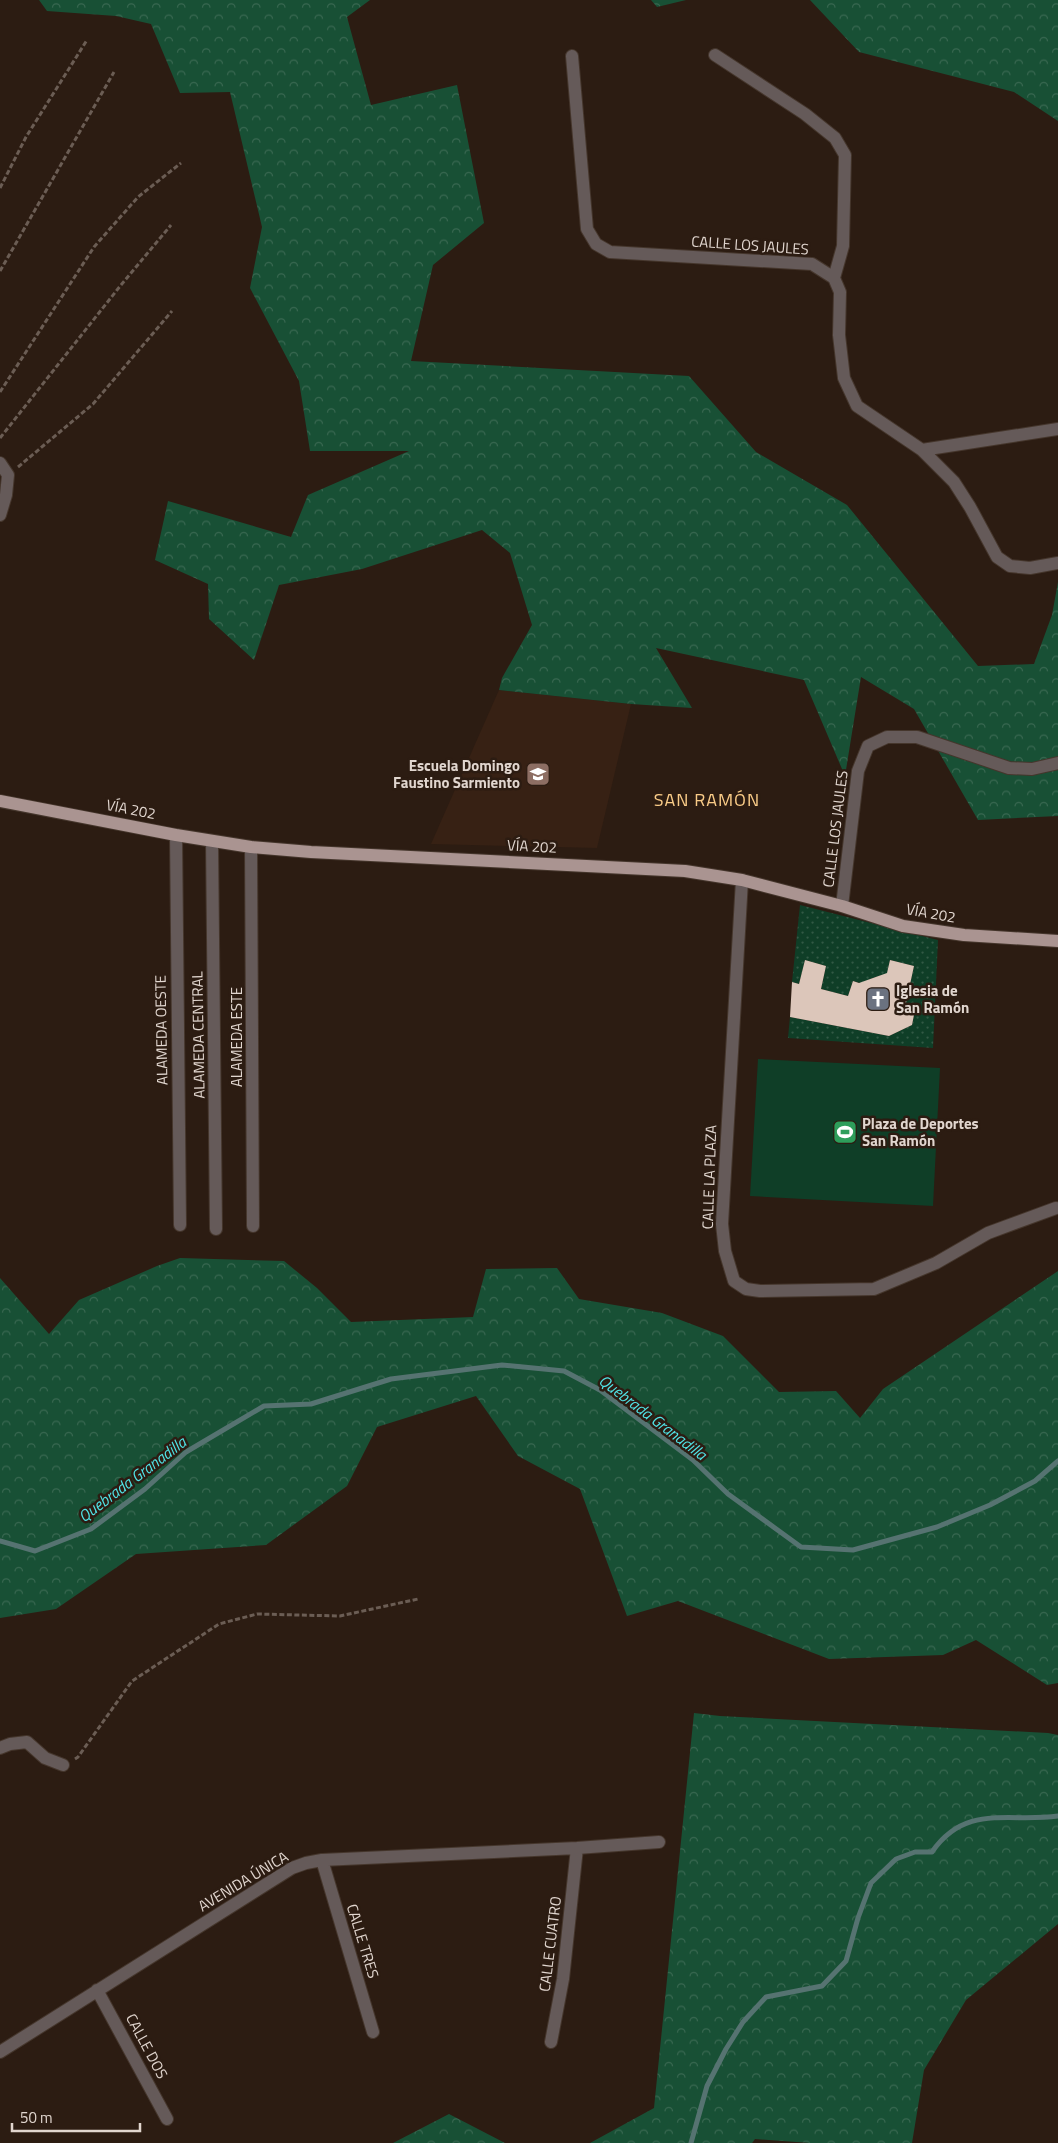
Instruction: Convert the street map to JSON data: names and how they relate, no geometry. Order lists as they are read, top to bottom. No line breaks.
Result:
{"streets":{"main road":["VÍA 202"],"street":["CALLE LOS JAULES","ALAMEDA OESTE","ALAMEDA CENTRAL","ALAMEDA ESTE","CALLE LA PLAZA","AVENIDA ÚNICA","CALLE TRES","CALLE CUATRO","CALLE DOS"]},"crossings":[["CALLE LOS JAULES","VÍA 202"],["VÍA 202","ALAMEDA OESTE"],["VÍA 202","ALAMEDA CENTRAL"],["VÍA 202","ALAMEDA ESTE"],["VÍA 202","CALLE LA PLAZA"],["AVENIDA ÚNICA","CALLE TRES"],["AVENIDA ÚNICA","CALLE CUATRO"],["AVENIDA ÚNICA","CALLE DOS"]],"districts":["SAN RAMÓN"],"water":["Quebrada Granadilla"],"places":{"school or university":["Escuela Domingo Faustino Sarmiento"],"church":["Iglesia de San Ramón"],"sports":["Plaza de Deportes San Ramón"]},"scale_bar":"50 m"}
